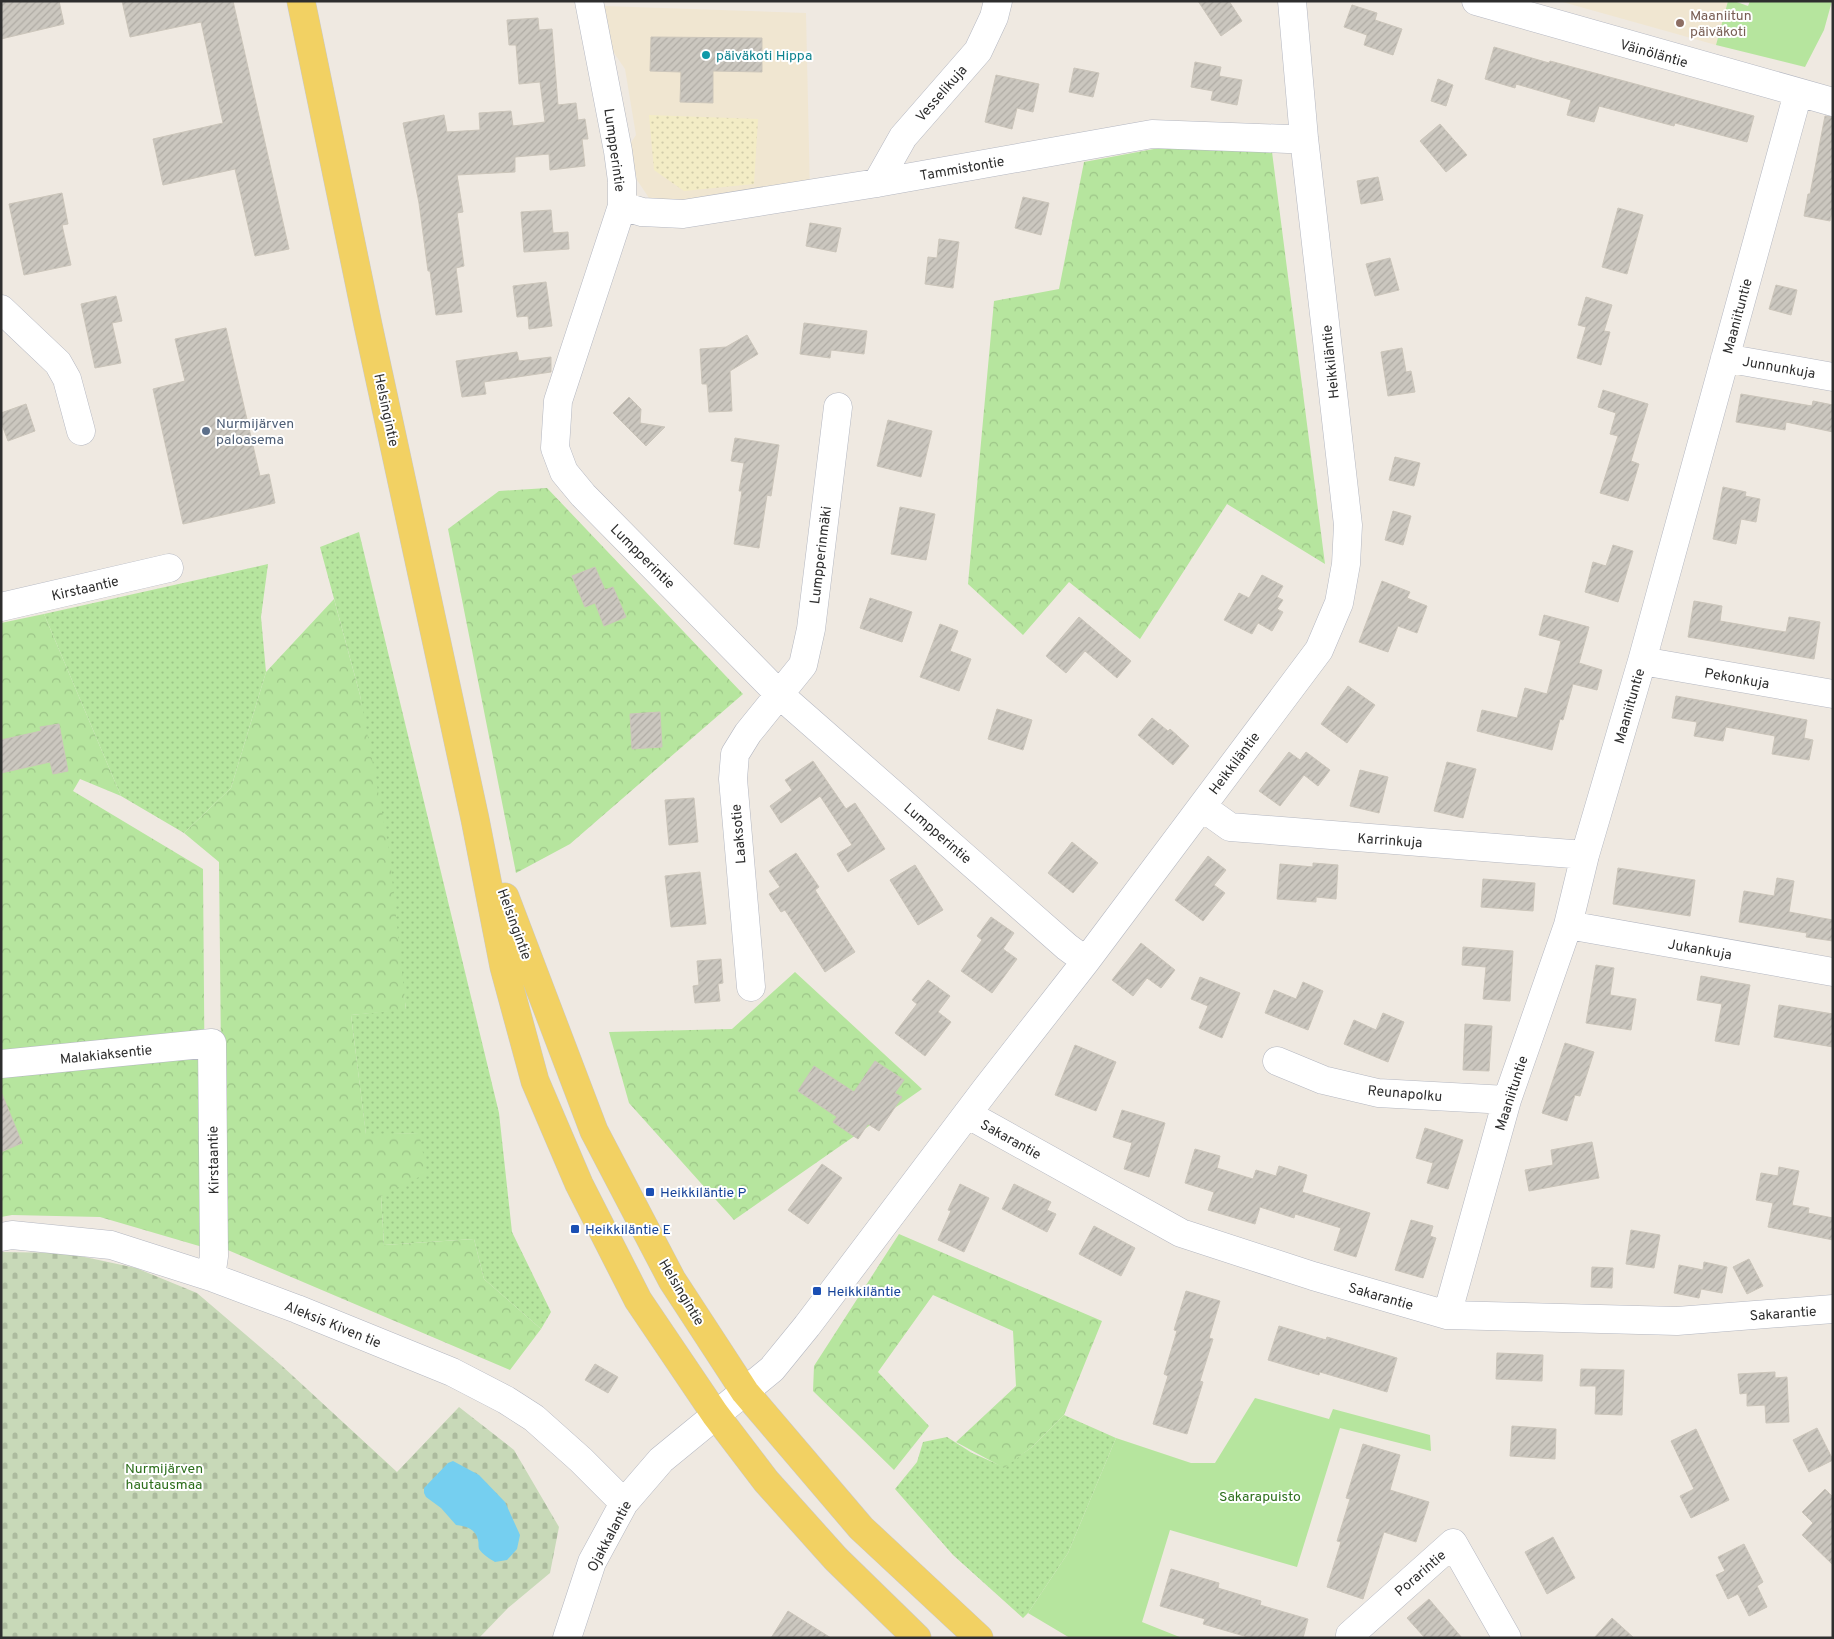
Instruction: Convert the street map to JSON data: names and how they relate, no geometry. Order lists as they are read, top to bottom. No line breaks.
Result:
{"streets":{"main road":["Helsingintie"],"street":["Väinöläntie","Vesselikuja","Lumpperintie","Tammistontie","Maaniituntie","Heikkiläntie","Junnunkuja","Lumpperinmäki","Kirstaantie","Pekonkuja","Laaksotie","Karrinkuja","Jukankuja","Malakiaksentie","Reunapolku","Sakarantie","Aleksis Kiven tie","Ojakkalantie","Porarintie"]},"crossings":[["Väinöläntie","Maaniituntie"],["Vesselikuja","Tammistontie"],["Lumpperintie","Tammistontie"],["Lumpperintie","Heikkiläntie"],["Lumpperintie","Lumpperinmäki"],["Lumpperintie","Laaksotie"],["Tammistontie","Heikkiläntie"],["Maaniituntie","Junnunkuja"],["Maaniituntie","Pekonkuja"],["Maaniituntie","Karrinkuja"],["Maaniituntie","Jukankuja"],["Maaniituntie","Reunapolku"],["Maaniituntie","Sakarantie"],["Heikkiläntie","Helsingintie"],["Heikkiläntie","Karrinkuja"],["Heikkiläntie","Sakarantie"],["Heikkiläntie","Ojakkalantie"],["Helsingintie","Ojakkalantie"],["Lumpperinmäki","Laaksotie"],["Kirstaantie","Malakiaksentie"],["Kirstaantie","Aleksis Kiven tie"],["Aleksis Kiven tie","Ojakkalantie"]],"parks":["Nurmijärven hautausmaa","Sakarapuisto"],"places":{"other":["Maaniitun päiväkoti","päiväkoti Hippa","Nurmijärven paloasema"],"transit":["Heikkiläntie P","Heikkiläntie E","Heikkiläntie"]}}
